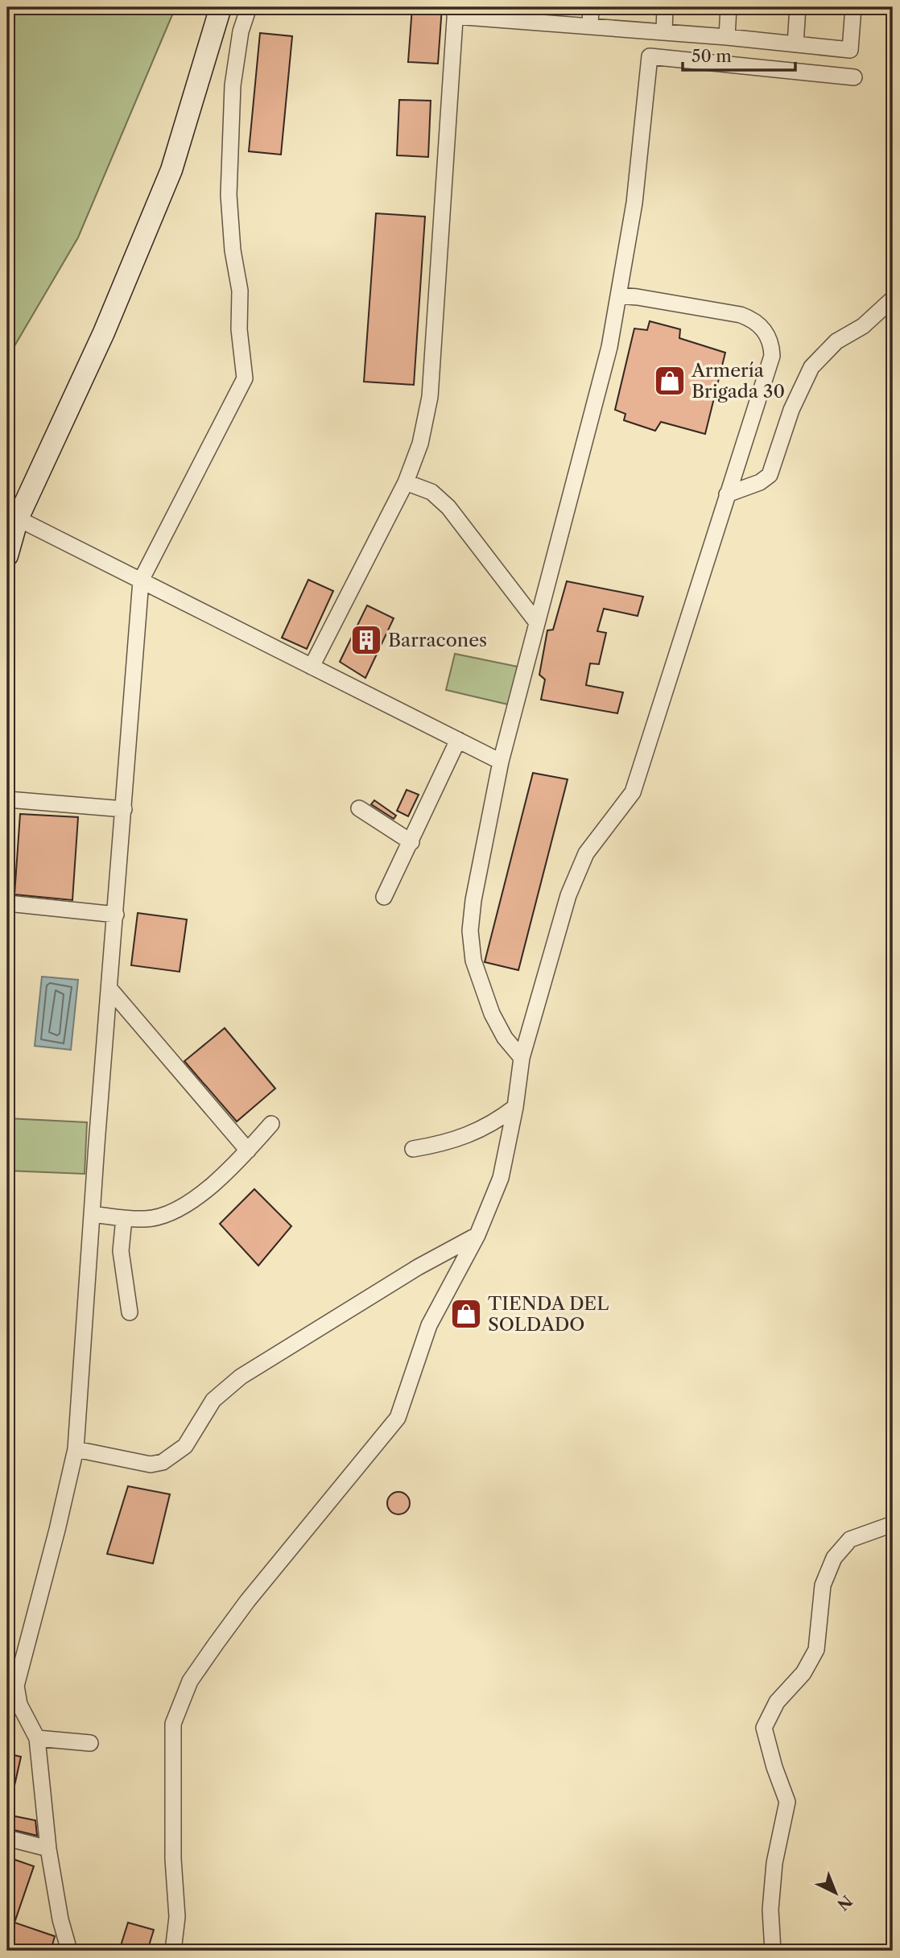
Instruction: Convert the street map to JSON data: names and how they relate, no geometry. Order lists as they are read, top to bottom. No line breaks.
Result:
{"places":{"shop":["Armería Brigada 30","TIENDA DEL SOLDADO"],"building":["Barracones"]},"scale_bar":"50 m","north":"bottom right"}
